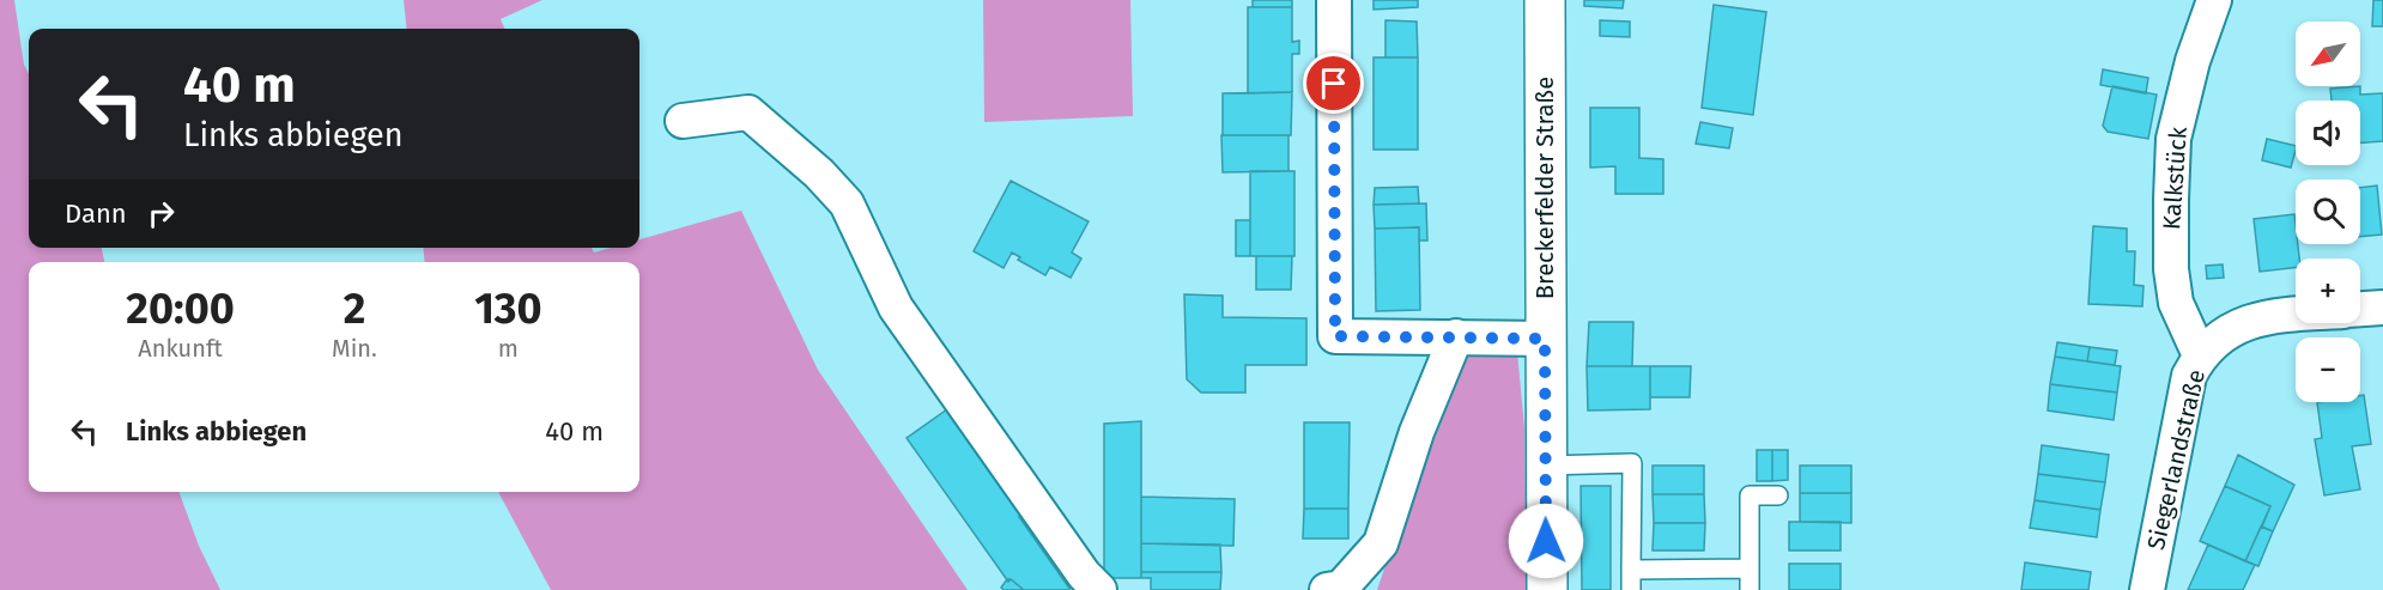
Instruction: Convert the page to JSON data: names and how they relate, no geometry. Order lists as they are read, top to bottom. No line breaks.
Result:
{"streets":{"main road":["Breckerfelder Straße"],"street":["Kalkstück","Siegerlandstraße"]},"crossings":[["Kalkstück","Siegerlandstraße"]],"north":"bottom left","page":{"map_buttons":["+","−"],"turn":["40 m","Links abbiegen"],"then":"Dann","eta":["20:00","Ankunft","2","Min.","130","m"],"list":[{"name":"Links abbiegen","value":"40 m"}]}}
